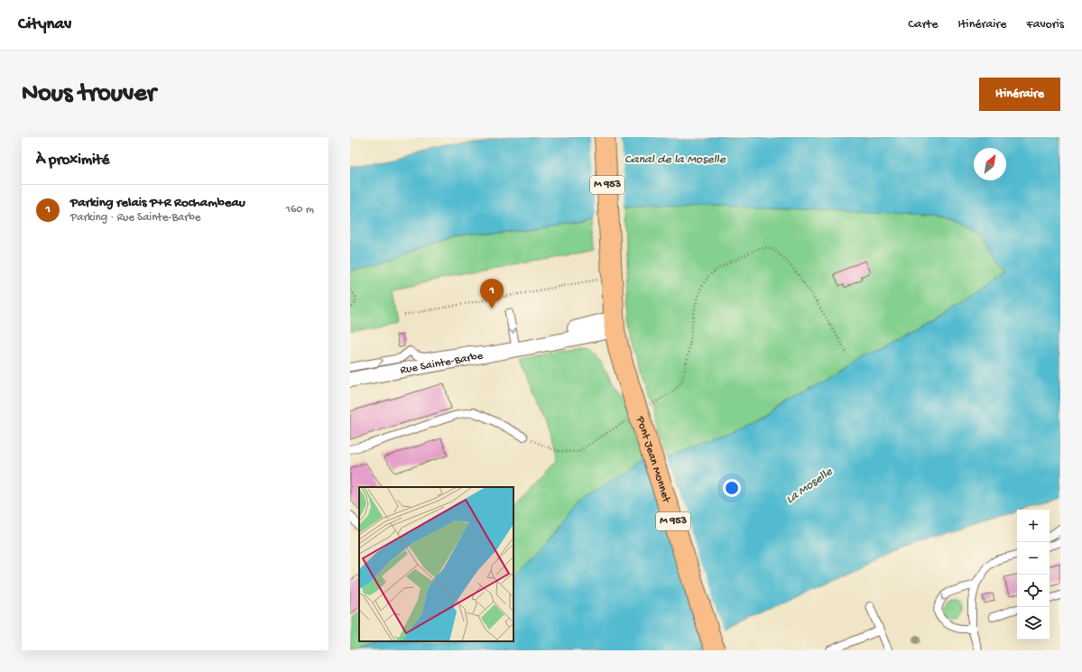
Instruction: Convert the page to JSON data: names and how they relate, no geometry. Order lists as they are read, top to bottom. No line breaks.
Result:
{"streets":{"main road":["M 953","Pont Jean Monnet"],"street":["Rue Sainte-Barbe"]},"crossings":[["M 953","Rue Sainte-Barbe"],["M 953","Pont Jean Monnet"],["Rue Sainte-Barbe","Pont Jean Monnet"]],"water":["Canal de la Moselle","La Moselle"],"north":"top right","page":{"header":"Citynav","nav":["Carte","Itinéraire","Favoris"],"buttons":"Itinéraire","title":"Nous trouver","heading":"À proximité","list":[{"mark":"1","name":"Parking relais P+R Rochambeau","note":"Parking · Rue Sainte-Barbe","value":"160 m"}],"pins":"1","map_buttons":["+","−"]}}
